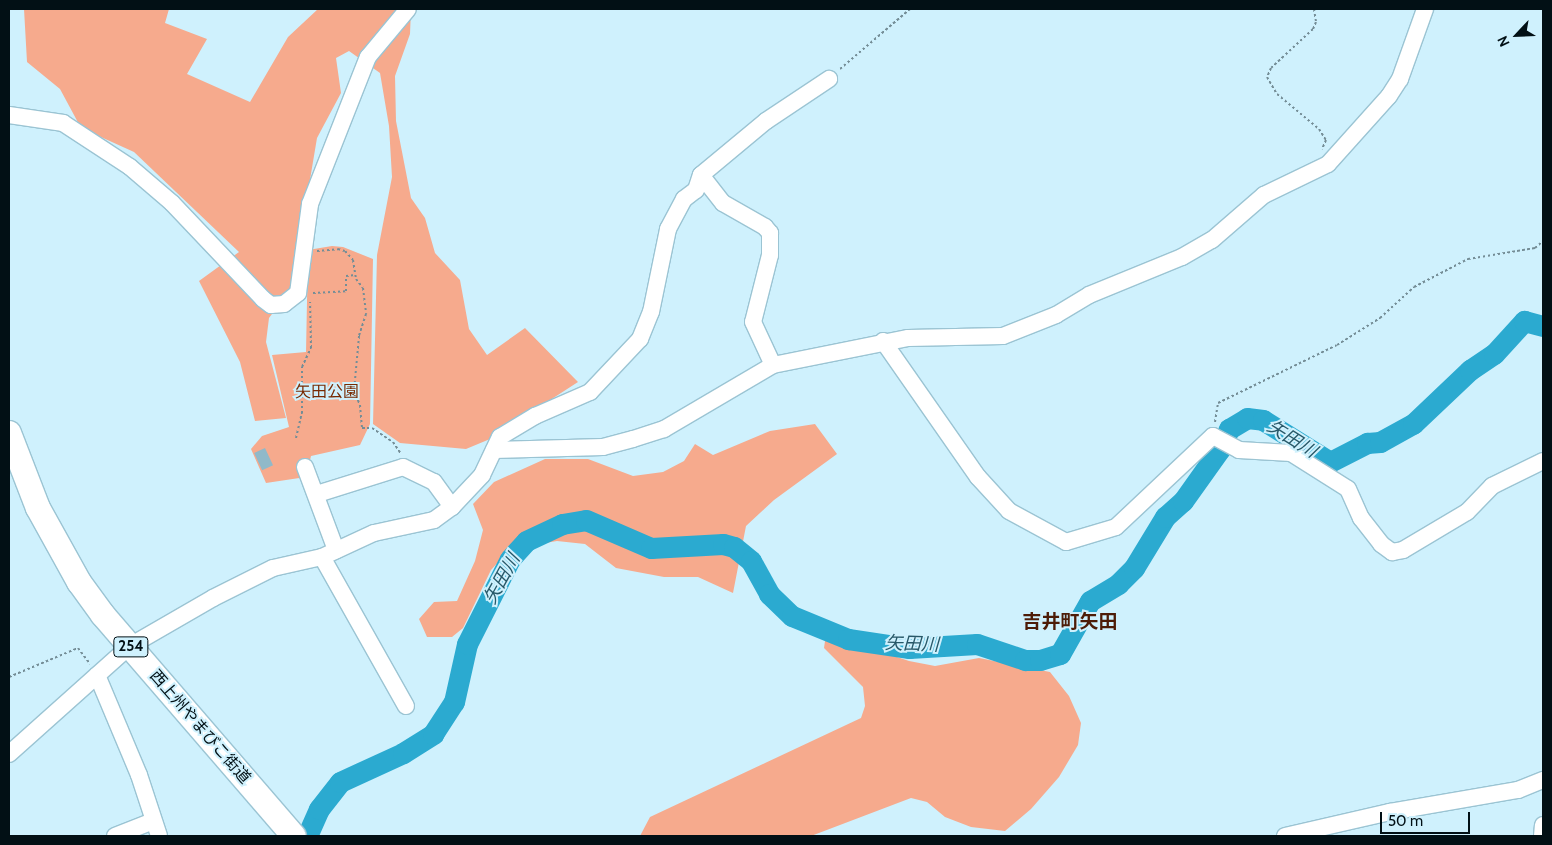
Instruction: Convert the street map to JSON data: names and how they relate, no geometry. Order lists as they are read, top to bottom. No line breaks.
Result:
{"streets":{"highway":["254","西上州やまびこ街道"]},"districts":["吉井町矢田"],"water":["矢田川"],"parks":["矢田公園"],"scale_bar":"50 m","north":"bottom left"}
